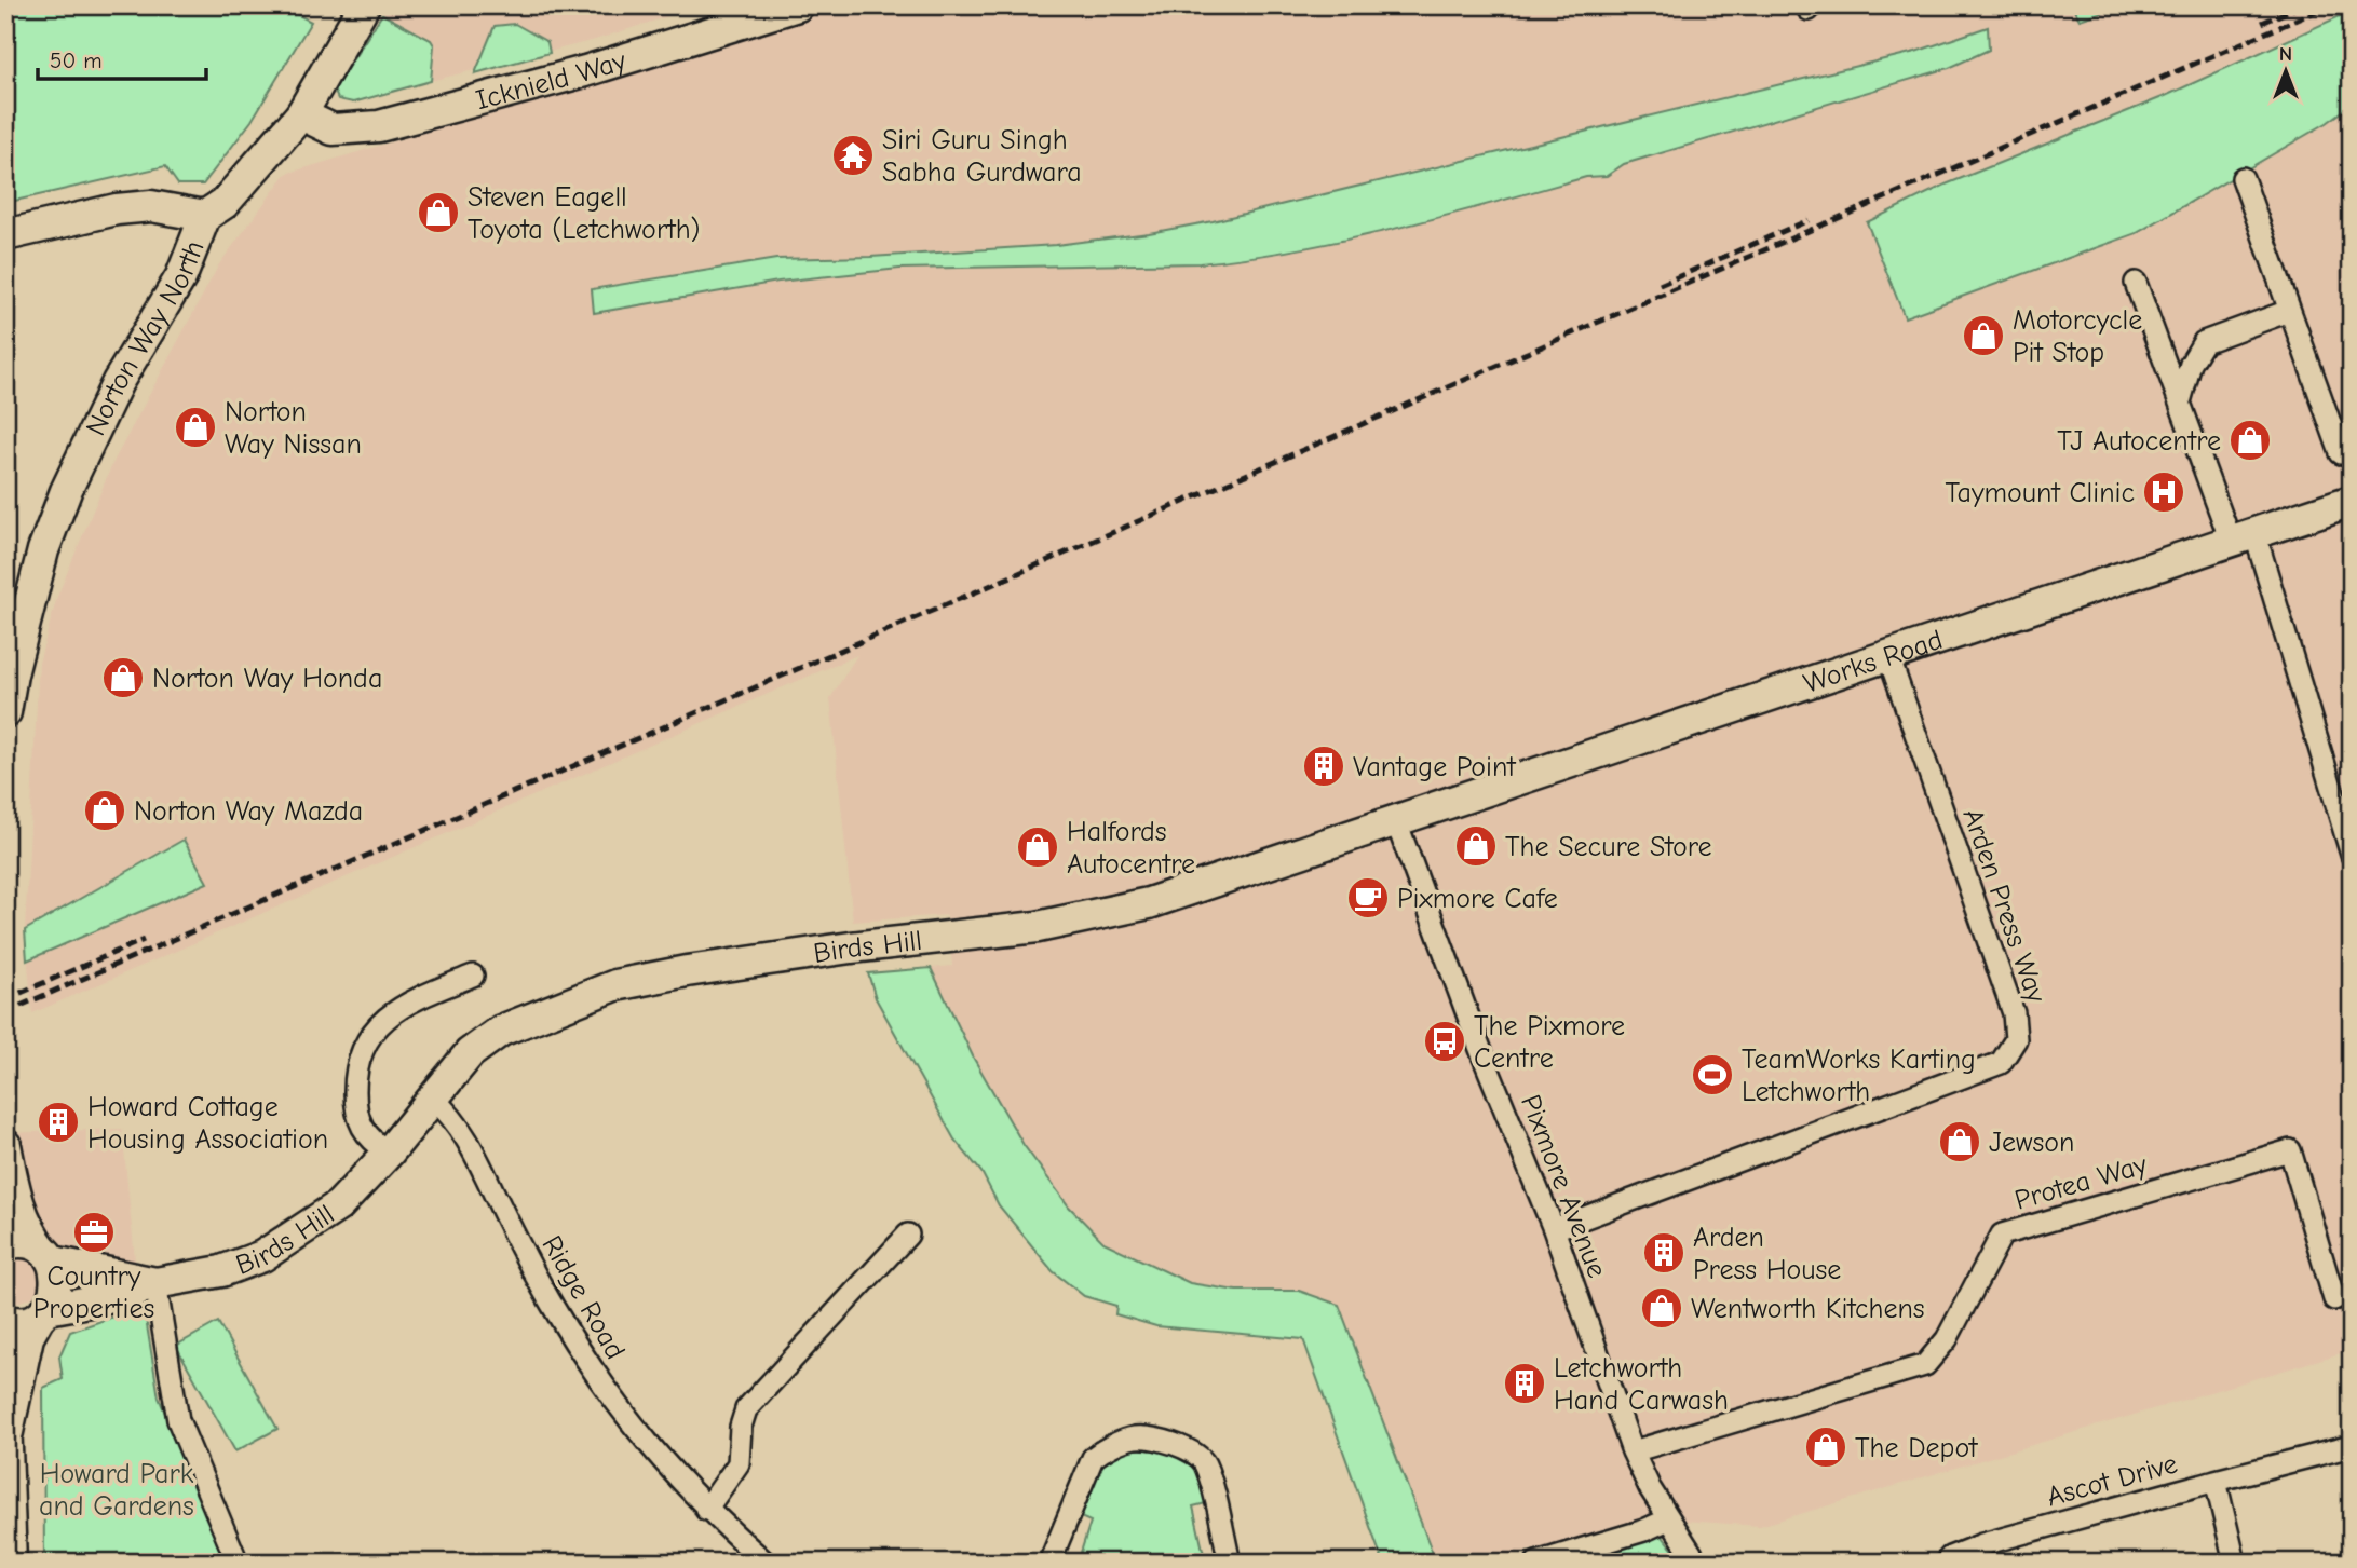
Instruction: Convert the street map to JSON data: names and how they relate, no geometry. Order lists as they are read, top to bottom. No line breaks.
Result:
{"streets":{"street":["Icknield Way","Norton Way North","Works Road","Arden Press Way","Birds Hill","Protea Way","Pixmore Avenue","Ridge Road","Ascot Drive"]},"crossings":[["Icknield Way","Norton Way North"],["Works Road","Arden Press Way"],["Works Road","Birds Hill"],["Works Road","Pixmore Avenue"],["Arden Press Way","Pixmore Avenue"],["Birds Hill","Pixmore Avenue"],["Birds Hill","Ridge Road"],["Protea Way","Pixmore Avenue"]],"parks":["Howard Park and Gardens"],"places":{"temple":["Siri Guru Singh Sabha Gurdwara"],"shop":["Steven Eagell Toyota (Letchworth)","Motorcycle Pit Stop","Norton Way Nissan","TJ Autocentre","Norton Way Honda","Norton Way Mazda","The Secure Store","Halfords Autocentre","Jewson","Wentworth Kitchens","The Depot"],"hospital":["Taymount Clinic"],"building":["Vantage Point","Howard Cottage Housing Association","Arden Press House","Letchworth Hand Carwash"],"cafe":["Pixmore Cafe"],"bus stop":["The Pixmore Centre"],"sports":["TeamWorks Karting Letchworth"],"office":["Country Properties"]},"scale_bar":"50 m","north":"top"}
